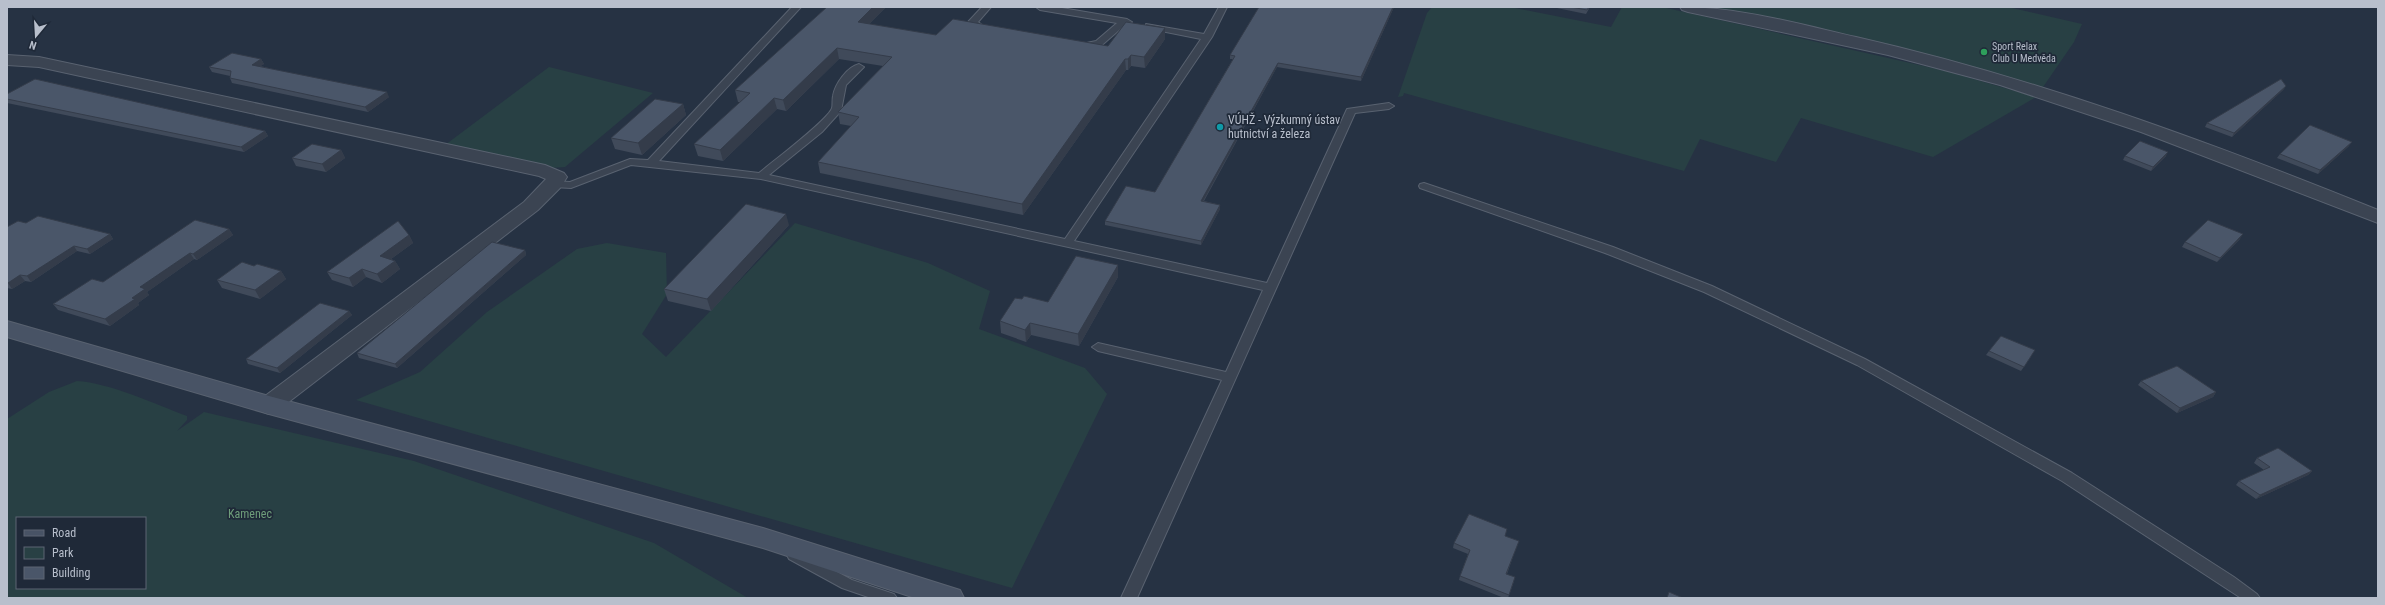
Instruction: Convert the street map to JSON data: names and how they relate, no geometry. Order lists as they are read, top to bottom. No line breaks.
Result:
{"parks":["Kamenec"],"places":["Sport Relax Club U Medvěda","VÚHŽ - Výzkumný ústav hutnictví a železa"],"legend":["Road","Park","Building"],"north":"bottom"}
